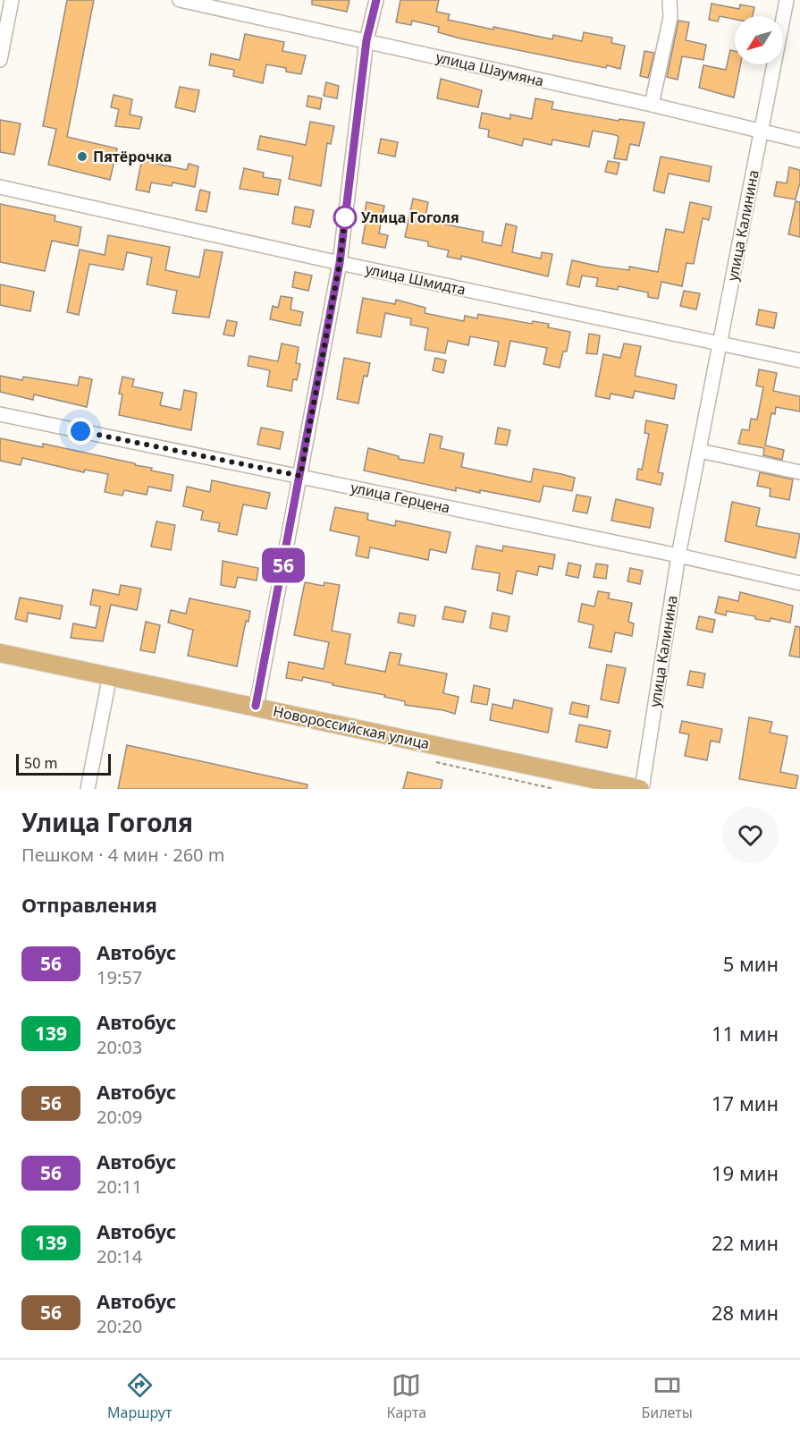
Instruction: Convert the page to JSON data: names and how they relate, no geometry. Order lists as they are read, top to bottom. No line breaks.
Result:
{"streets":{"main road":["Новороссийская улица"],"street":["улица Шаумяна","улица Калинина","улица Шмидта","улица Герцена"]},"crossings":[["улица Шаумяна","улица Калинина"],["улица Калинина","улица Шмидта"],["улица Калинина","улица Герцена"],["улица Калинина","Новороссийская улица"]],"places":["Пятёрочка","Улица Гоголя"],"lines":["bus line 56"],"scale_bar":"50 m","north":"bottom left","page":{"on_map":"56","scale":"50 m","heading":[["Улица Гоголя","Пешком · 4 мин · 260 m"],"Отправления"],"list":[{"mark":"56","name":"Автобус","note":"19:57","value":"5 мин"},{"mark":"139","name":"Автобус","note":"20:03","value":"11 мин"},{"mark":"56","name":"Автобус","note":"20:09","value":"17 мин"},{"mark":"56","name":"Автобус","note":"20:11","value":"19 мин"},{"mark":"139","name":"Автобус","note":"20:14","value":"22 мин"},{"mark":"56","name":"Автобус","note":"20:20","value":"28 мин"}],"tabs":["Маршрут","Карта","Билеты"]}}
